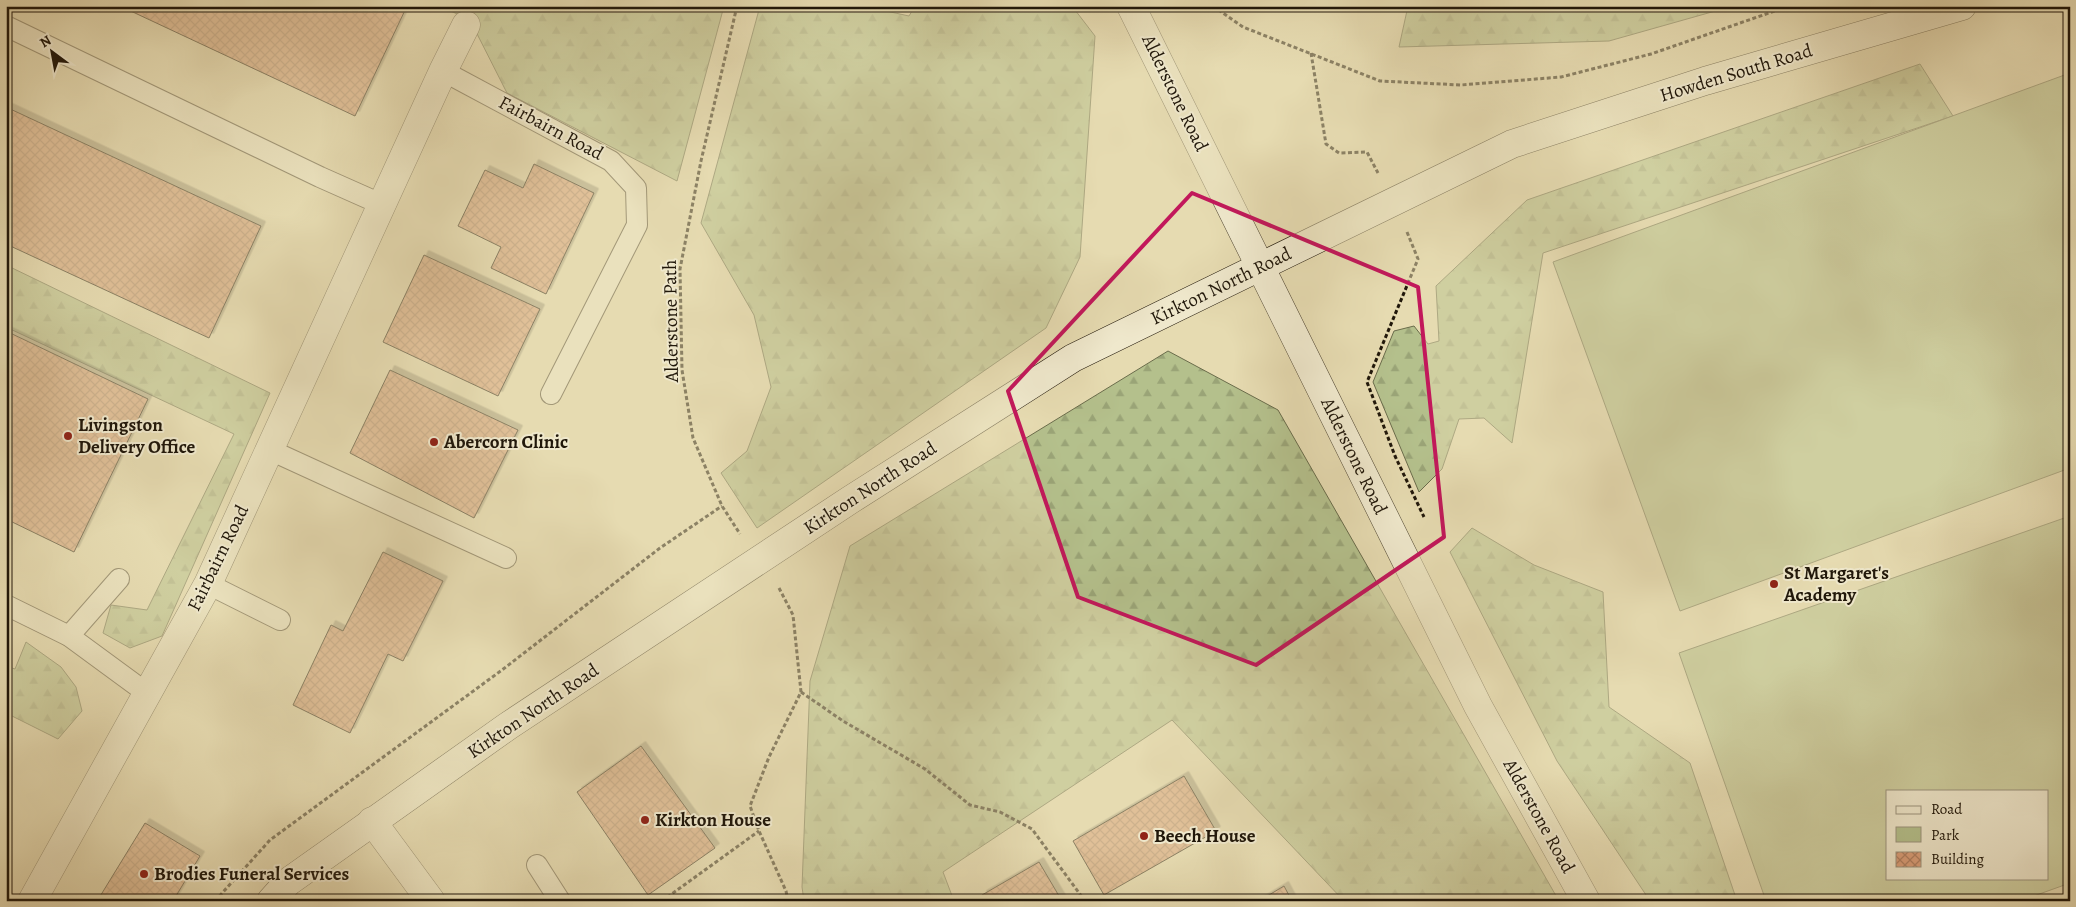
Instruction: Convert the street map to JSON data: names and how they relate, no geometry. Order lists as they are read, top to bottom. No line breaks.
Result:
{"streets":{"street":["Howden South Road","Alderstone Road","Fairbairn Road","Kirkton North Road"],"path":["Alderstone Path"]},"crossings":[["Howden South Road","Kirkton North Road"],["Alderstone Road","Kirkton North Road"]],"places":["Livingston Delivery Office","Abercorn Clinic","St Margaret's Academy","Kirkton House","Beech House","Brodies Funeral Services"],"legend":["Road","Park","Building"],"north":"top left"}
